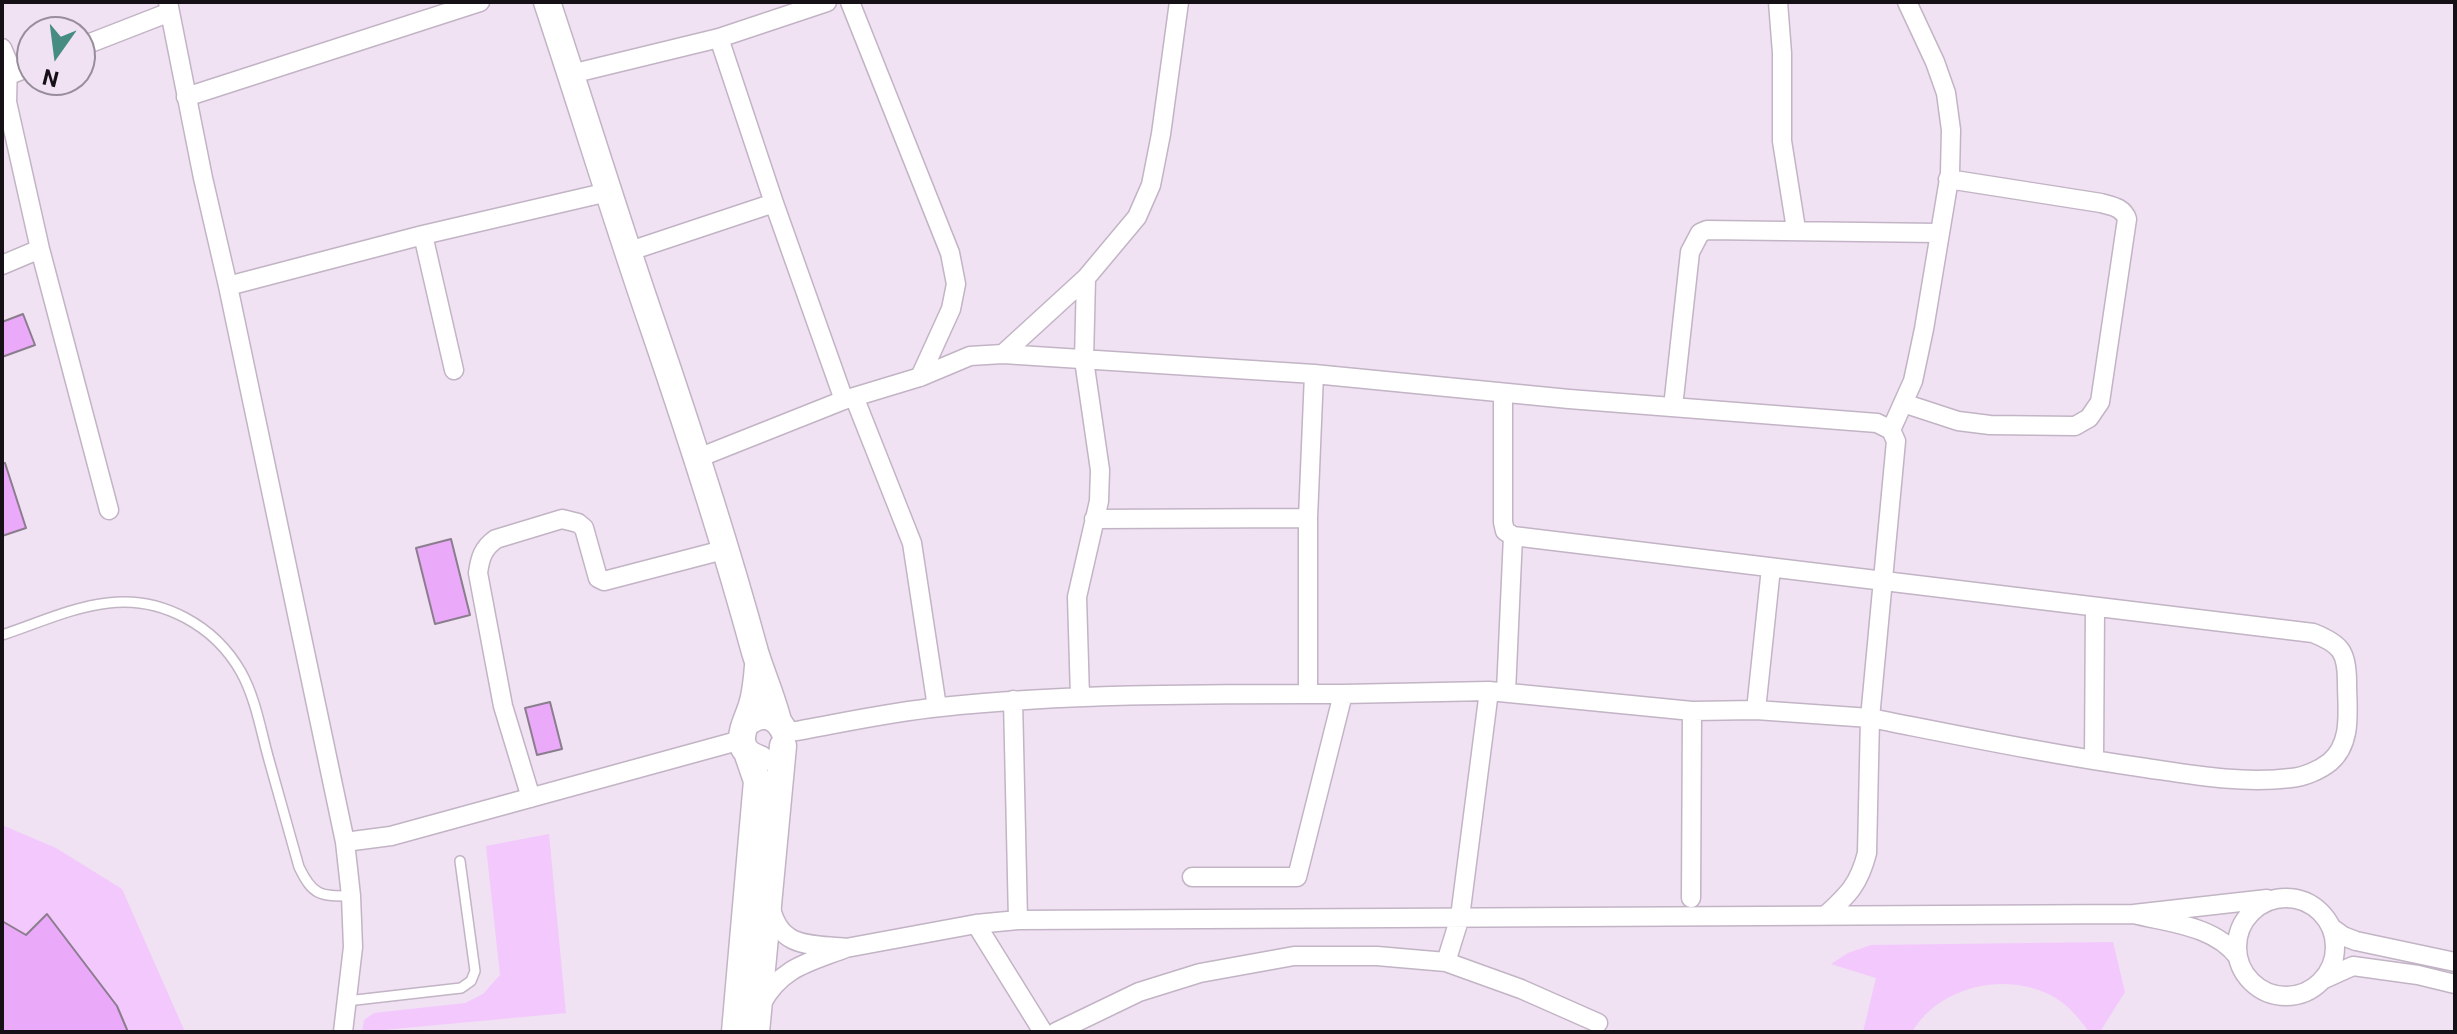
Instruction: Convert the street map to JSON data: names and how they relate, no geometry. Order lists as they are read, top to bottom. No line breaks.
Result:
{"north":"bottom"}
